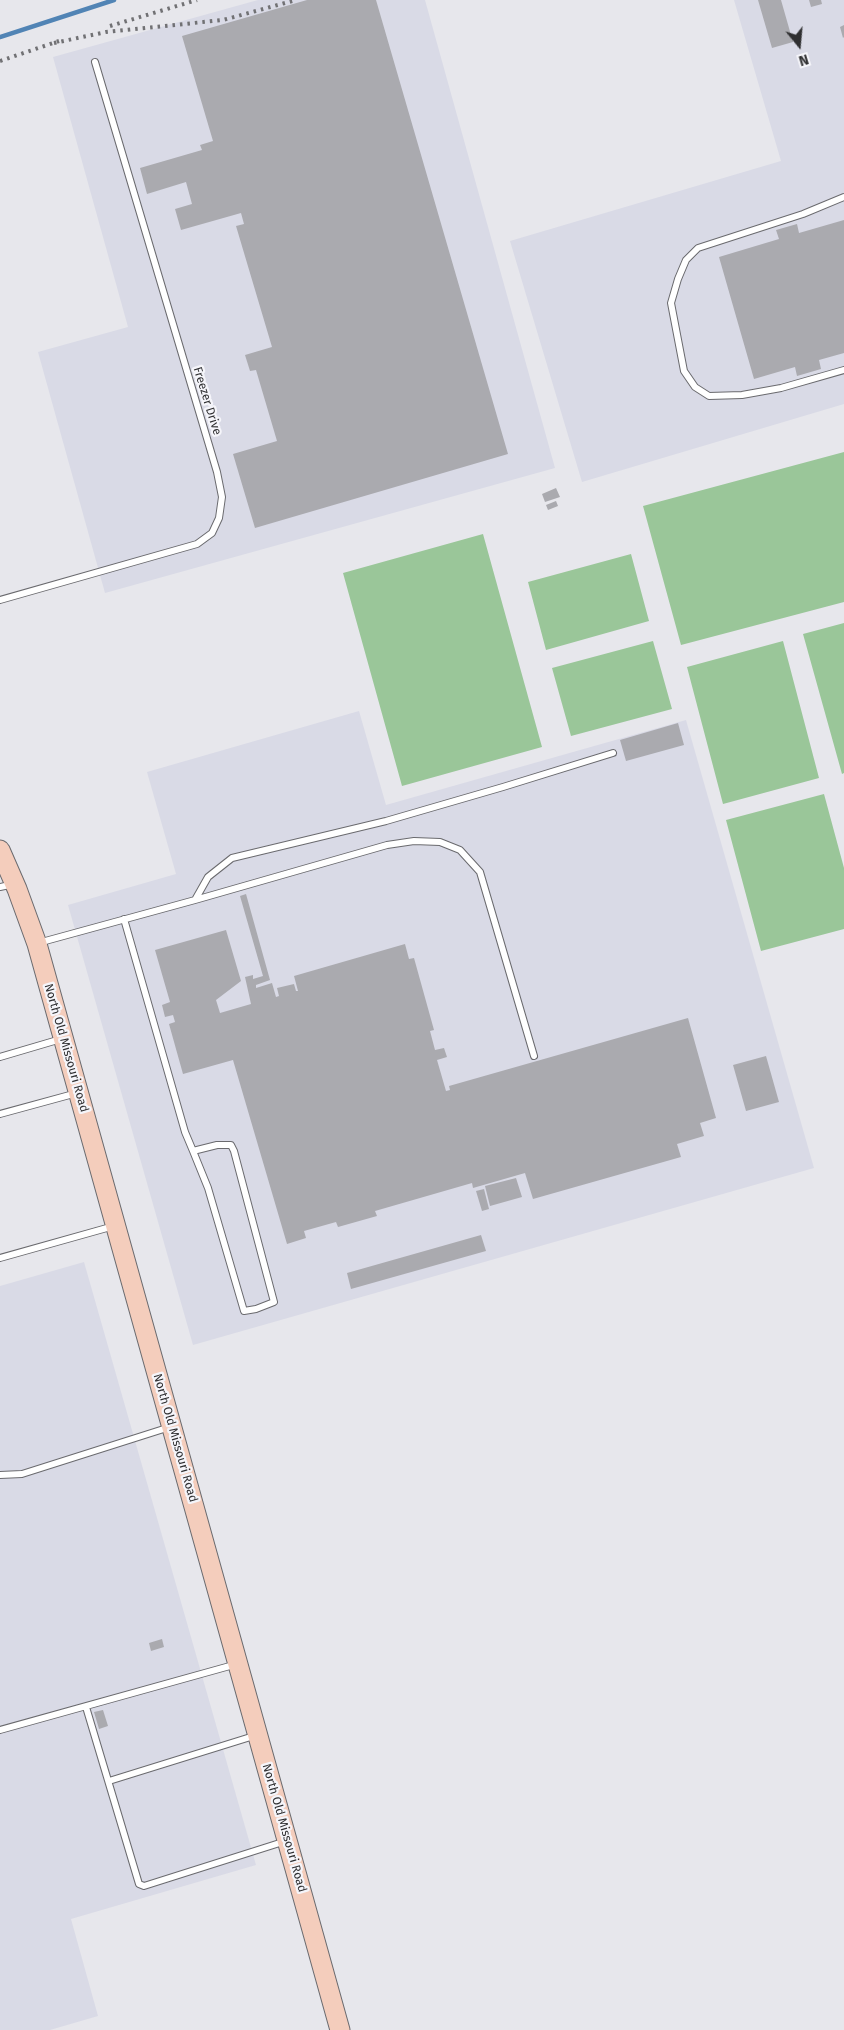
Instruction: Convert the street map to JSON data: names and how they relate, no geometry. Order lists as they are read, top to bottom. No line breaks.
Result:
{"streets":{"main road":["North Old Missouri Road"],"lane":["Freezer Drive"]},"north":"bottom"}
